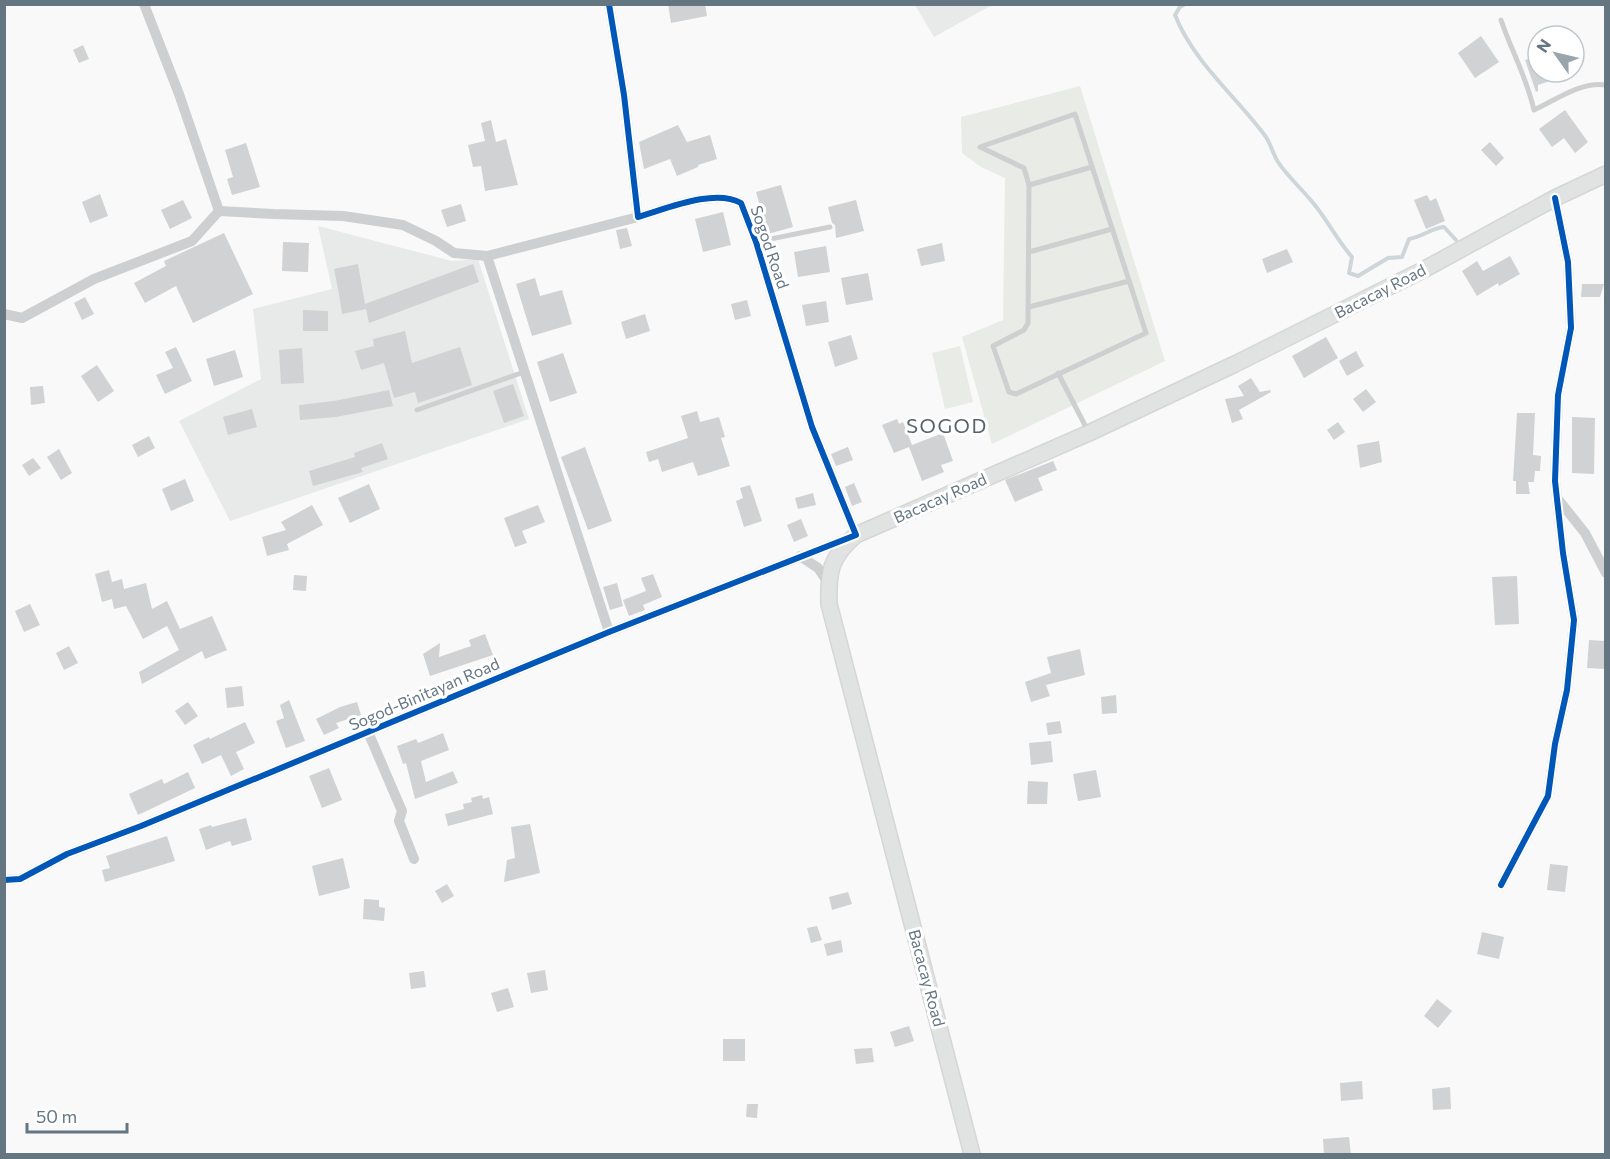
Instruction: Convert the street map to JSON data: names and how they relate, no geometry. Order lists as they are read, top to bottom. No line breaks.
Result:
{"streets":{"main road":["Bacacay Road"],"street":["Sogod Road","Sogod-Binitayan Road"]},"crossings":[["Sogod Road","Bacacay Road"],["Sogod Road","Sogod-Binitayan Road"],["Bacacay Road","Sogod-Binitayan Road"]],"districts":["SOGOD"],"scale_bar":"50 m","north":"top left"}
